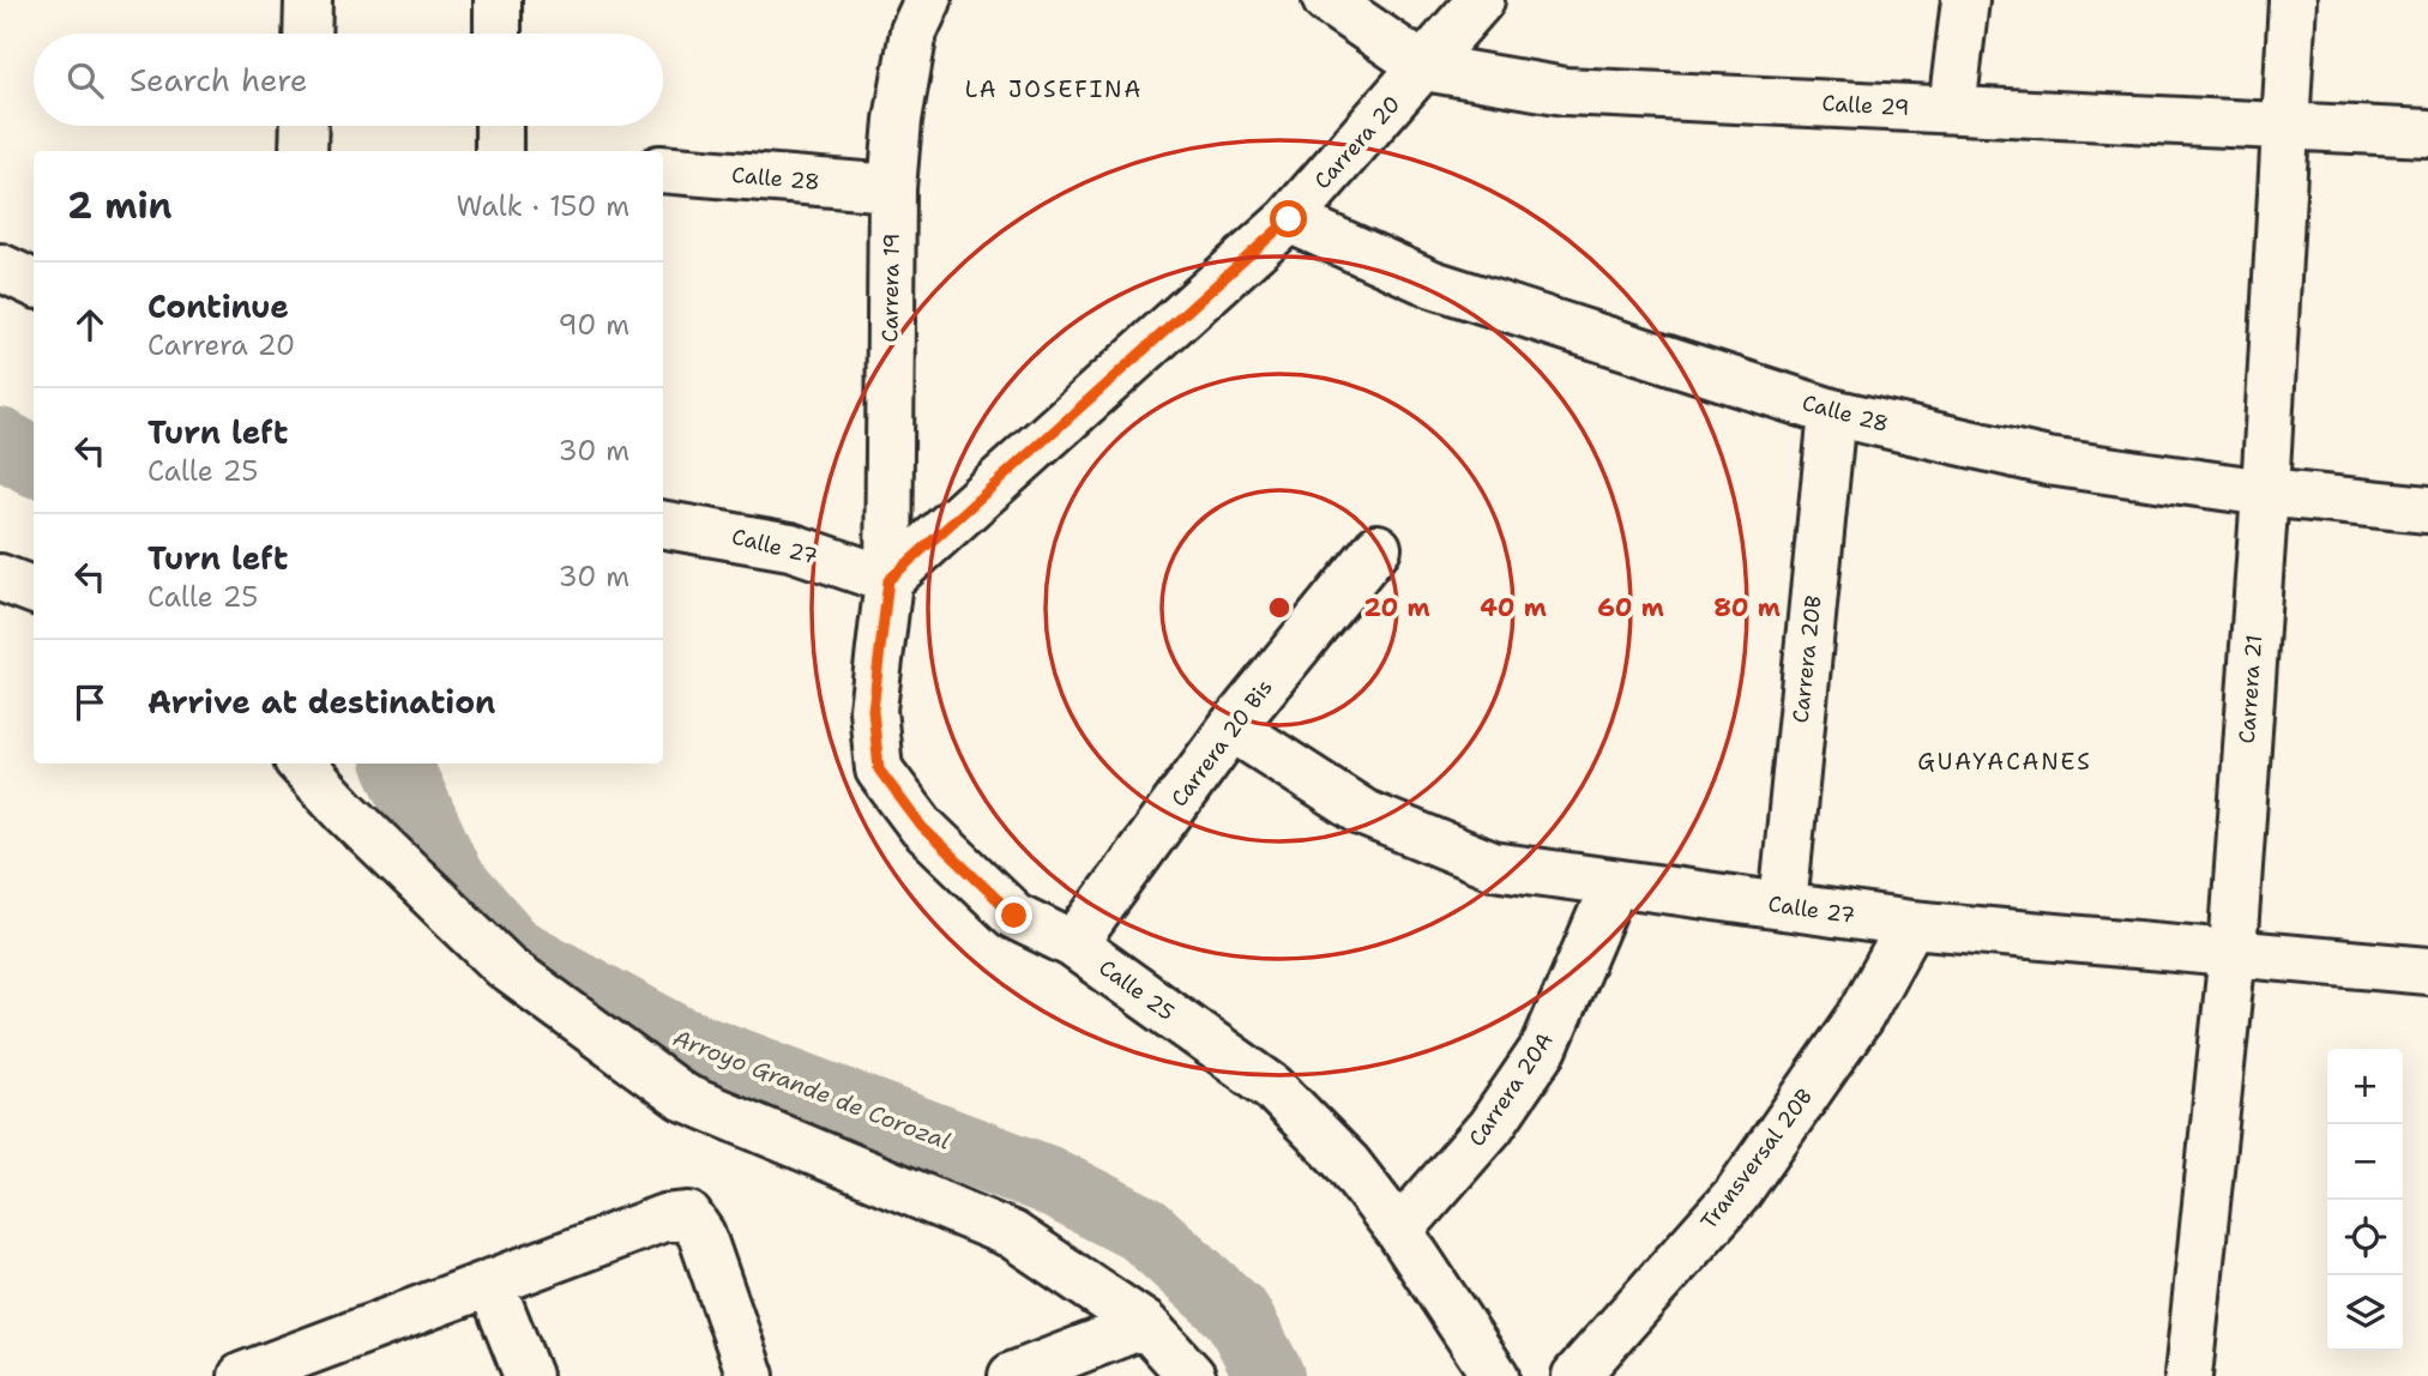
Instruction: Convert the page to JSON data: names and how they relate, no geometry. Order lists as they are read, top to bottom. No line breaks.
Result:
{"streets":{"street":["Calle 29","Carrera 20","Calle 28","Carrera 19","Calle 27","Carrera 20B","Carrera 21","Carrera 20 Bis","Calle 25","Carrera 20A","Transversal 20B"]},"crossings":[["Calle 29","Carrera 20"],["Calle 29","Carrera 21"],["Carrera 20","Calle 28"],["Carrera 20","Carrera 19"],["Carrera 20","Calle 27"],["Carrera 20","Calle 25"],["Calle 28","Carrera 19"],["Calle 28","Carrera 20B"],["Calle 28","Carrera 21"],["Carrera 19","Calle 27"],["Carrera 19","Calle 25"],["Calle 27","Carrera 20B"],["Calle 27","Carrera 21"],["Calle 27","Carrera 20 Bis"],["Calle 27","Calle 25"],["Calle 27","Carrera 20A"],["Calle 27","Transversal 20B"],["Carrera 20 Bis","Calle 25"],["Calle 25","Carrera 20A"]],"districts":["LA JOSEFINA","GUAYACANES"],"water":["Arroyo Grande de Corozal"],"page":{"search":"Search here","heading":["2 min","Walk · 150 m"],"list":[["Continue","Carrera 20","90 m"],["Turn left","Calle 25","30 m"],["Turn left","Calle 25","30 m"],"Arrive at destination"],"map_buttons":["+","−"]},"rings":["20 m","40 m","60 m","80 m"]}
